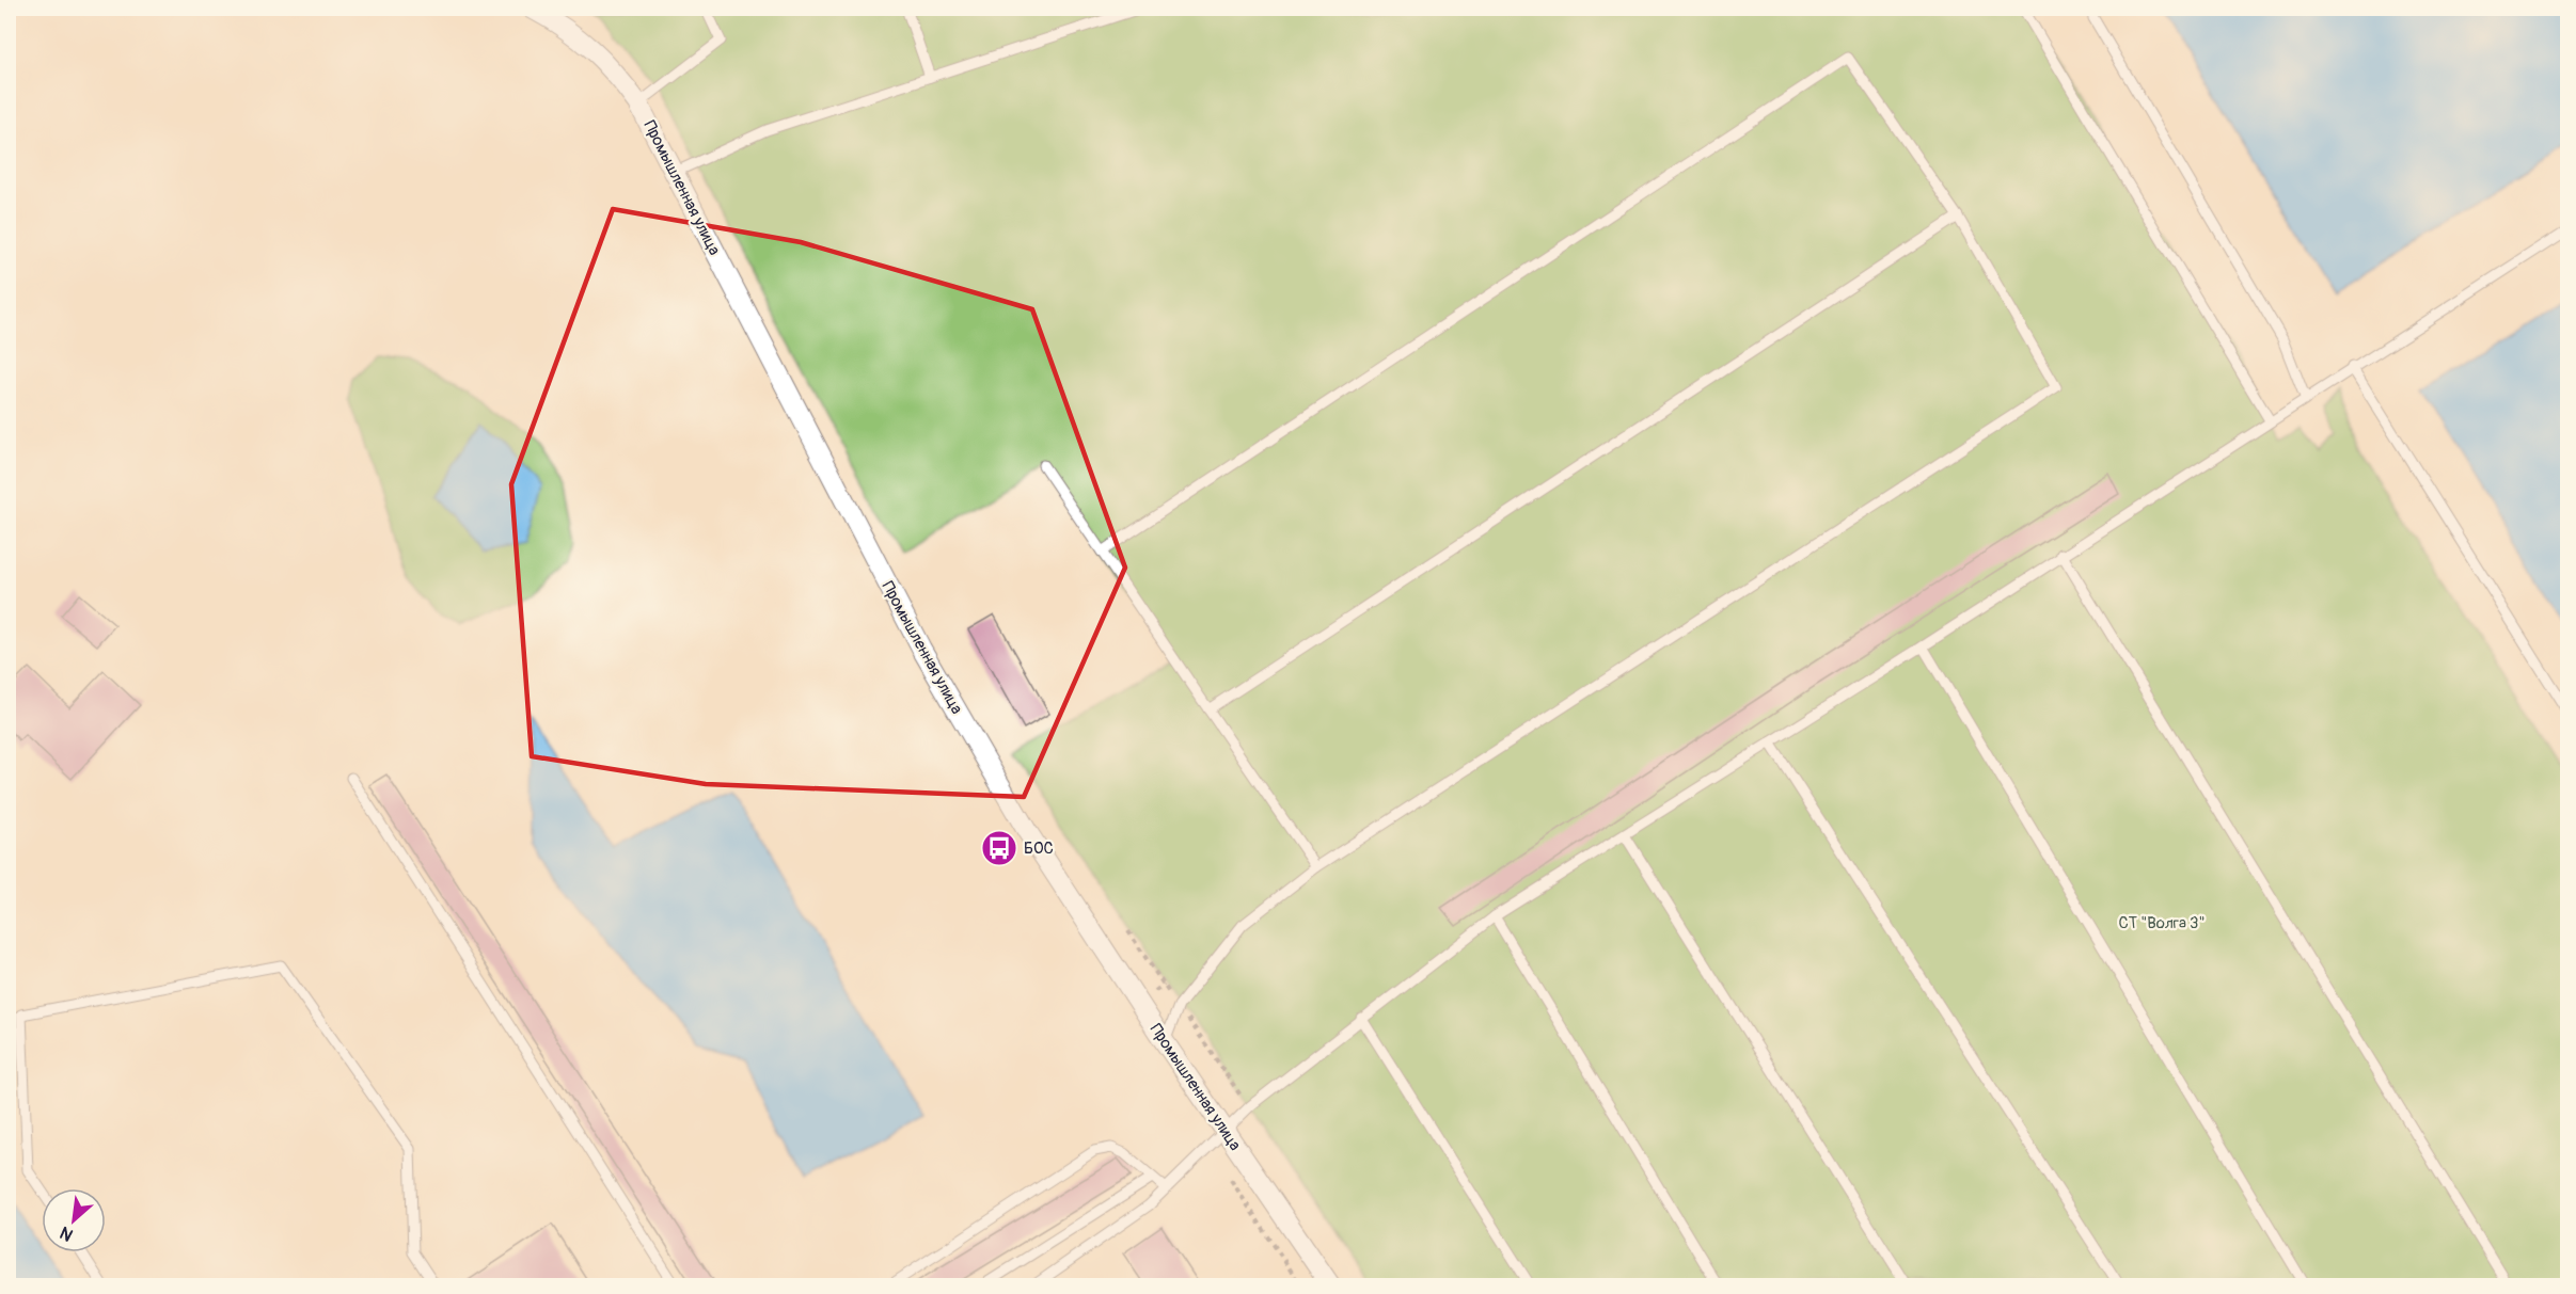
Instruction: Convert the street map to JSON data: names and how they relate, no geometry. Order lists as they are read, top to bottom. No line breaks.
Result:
{"streets":{"street":["Промышленная улица"]},"parks":["СТ \"Волга 3\""],"places":{"bus stop":["БОС"]},"north":"bottom left"}
